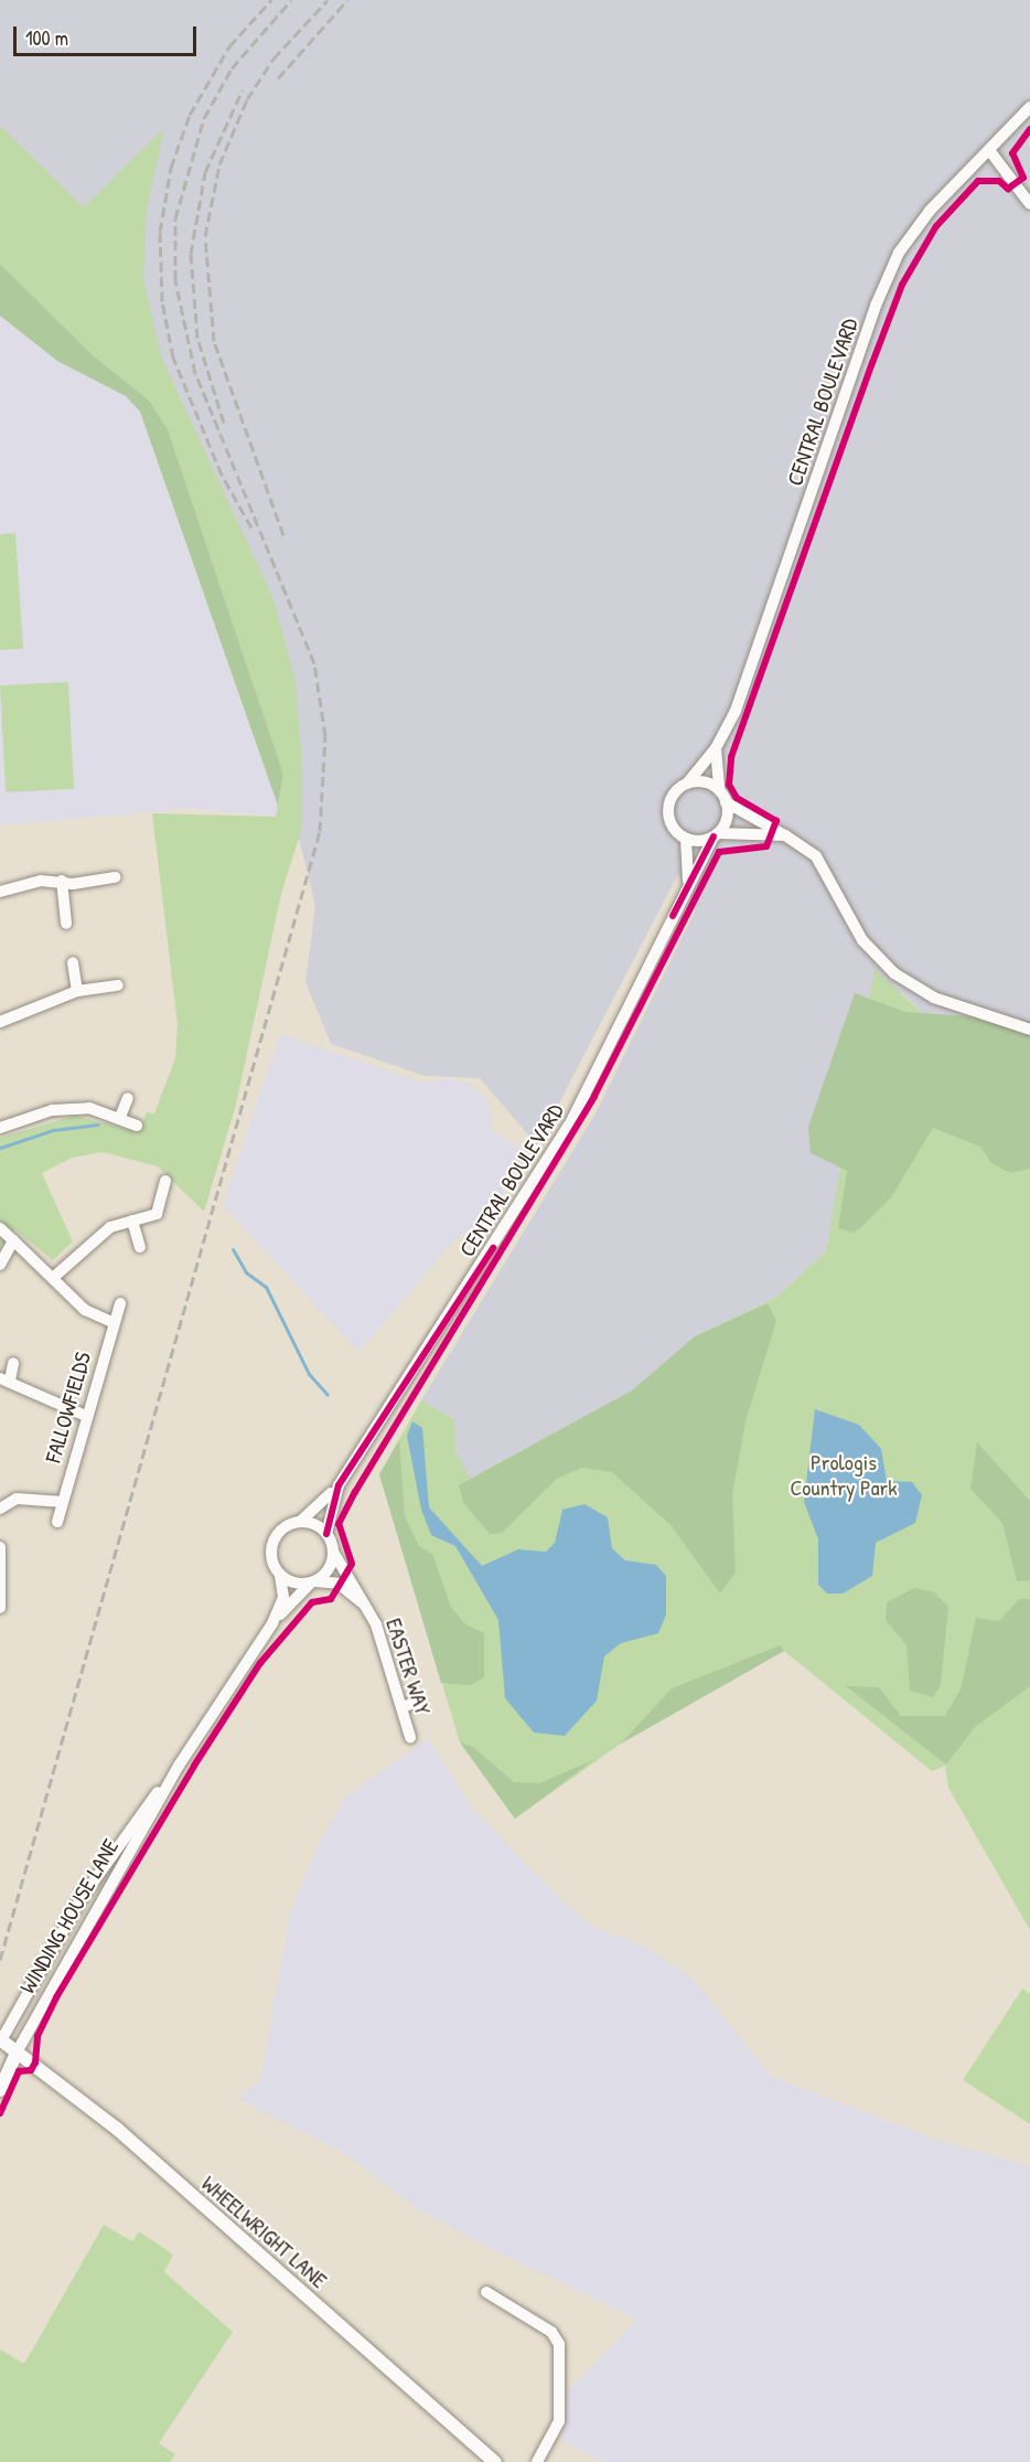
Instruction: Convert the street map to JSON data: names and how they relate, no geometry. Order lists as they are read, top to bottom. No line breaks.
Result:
{"streets":{"street":["CENTRAL BOULEVARD","FALLOWFIELDS","EASTER WAY","WINDING HOUSE LANE","WHEELWRIGHT LANE"]},"crossings":[["CENTRAL BOULEVARD","EASTER WAY"],["CENTRAL BOULEVARD","WINDING HOUSE LANE"],["EASTER WAY","WINDING HOUSE LANE"],["WINDING HOUSE LANE","WHEELWRIGHT LANE"]],"parks":["Prologis Country Park"],"scale_bar":"100 m"}
